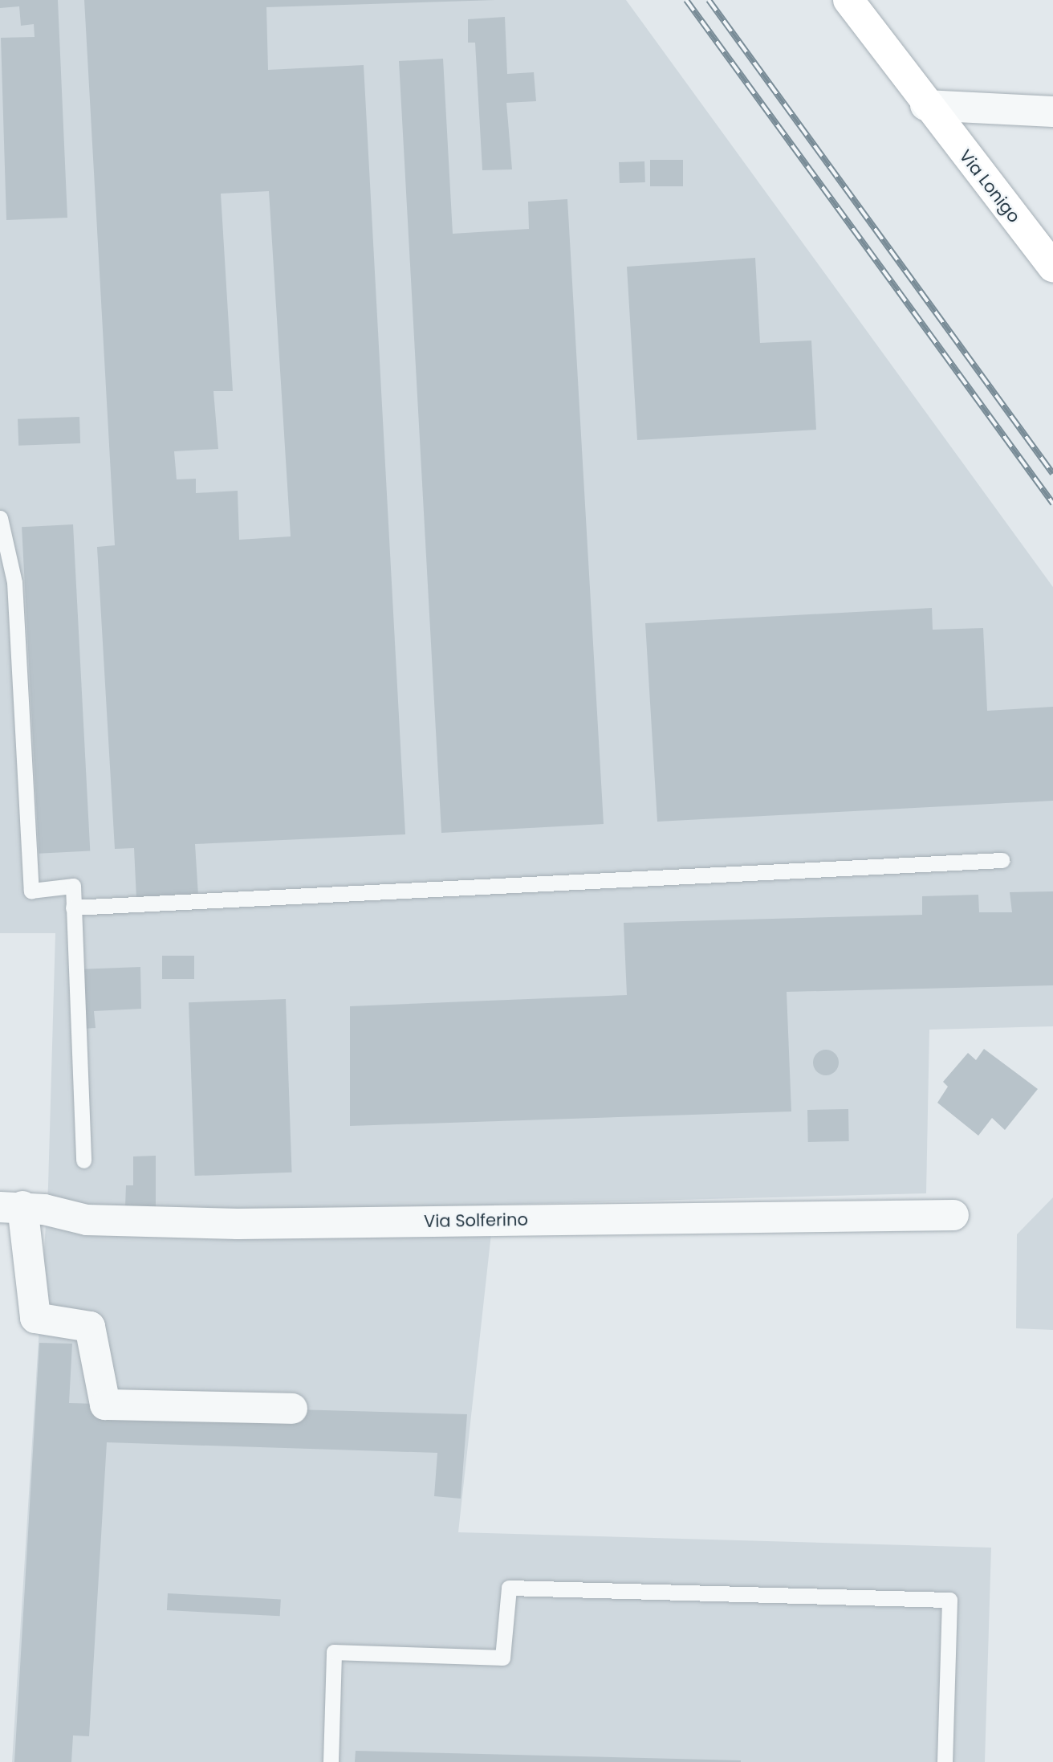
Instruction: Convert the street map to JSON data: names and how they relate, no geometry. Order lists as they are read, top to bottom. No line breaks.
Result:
{"streets":{"main road":["Via Lonigo"],"street":["Via Solferino"]}}
